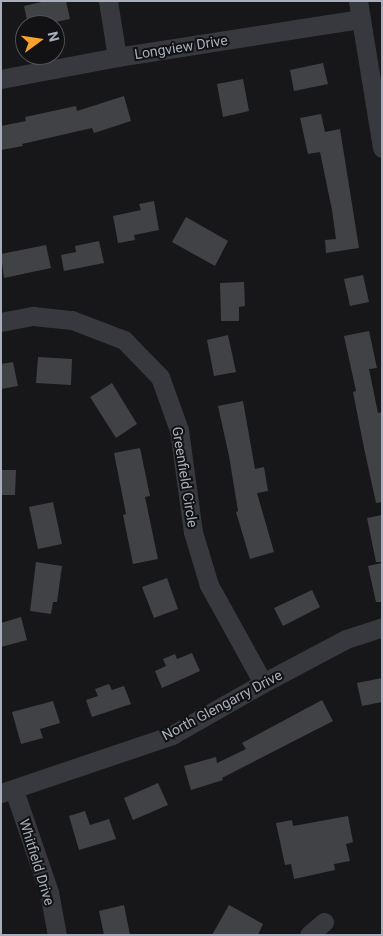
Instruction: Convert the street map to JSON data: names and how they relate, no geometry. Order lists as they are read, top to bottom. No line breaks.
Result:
{"streets":{"street":["Longview Drive","Greenfield Circle","North Glengarry Drive","Whitfield Drive"]},"crossings":[["Greenfield Circle","North Glengarry Drive"],["North Glengarry Drive","Whitfield Drive"]],"north":"right"}
